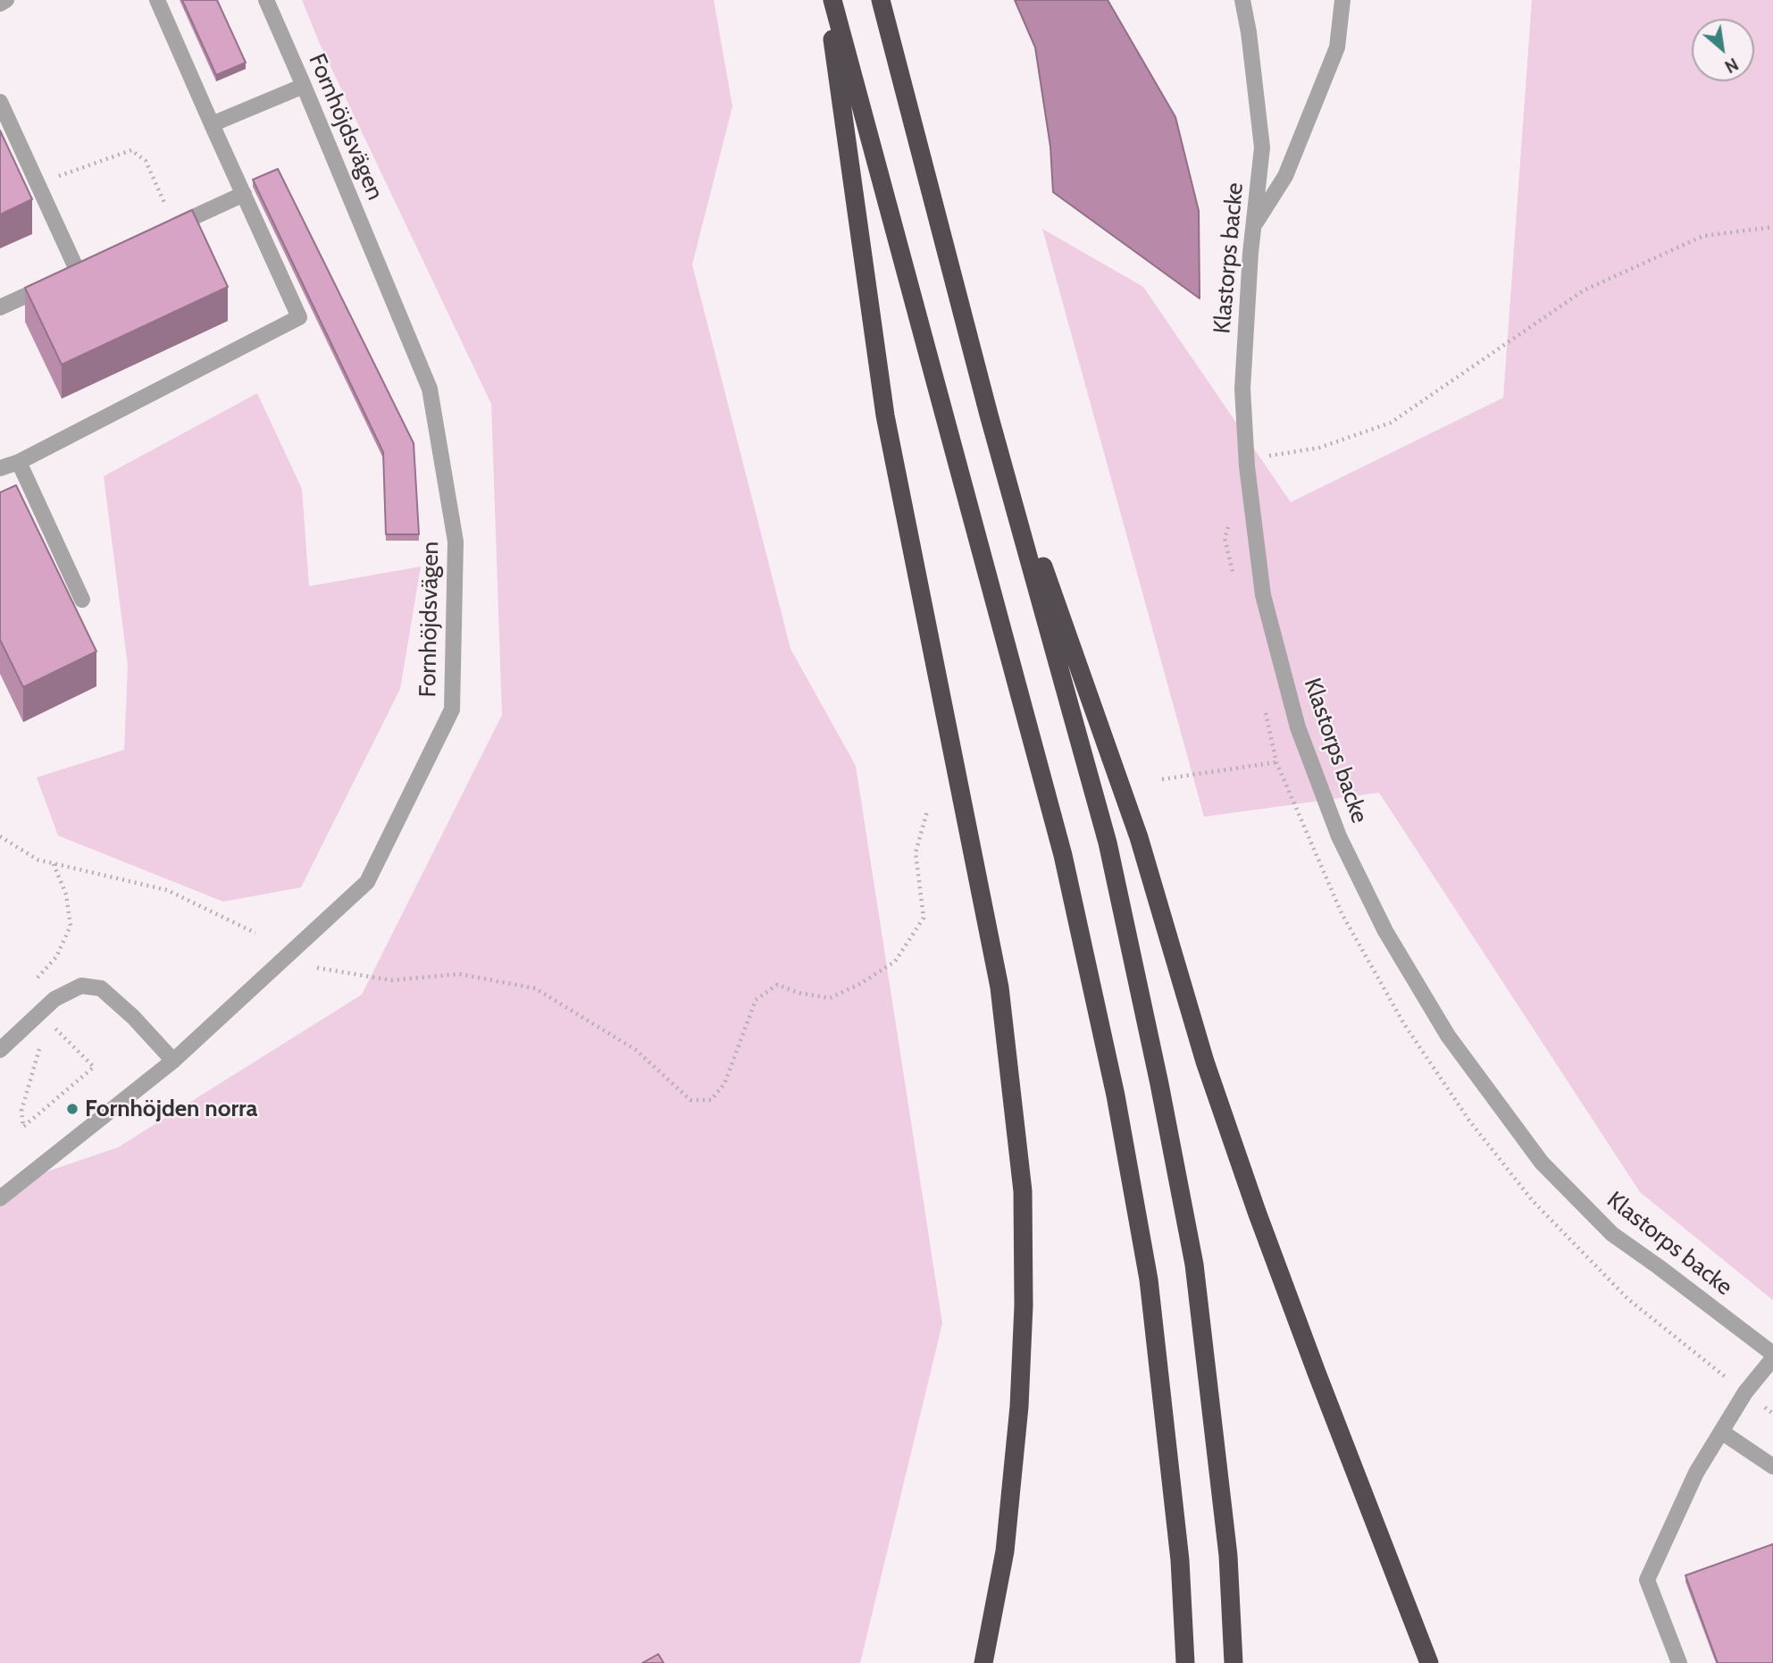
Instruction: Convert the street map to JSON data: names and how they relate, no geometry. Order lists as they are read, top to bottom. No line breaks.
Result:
{"streets":{"street":["Fornhöjdsvägen","Klastorps backe"]},"places":["Fornhöjden norra"],"north":"bottom right"}
